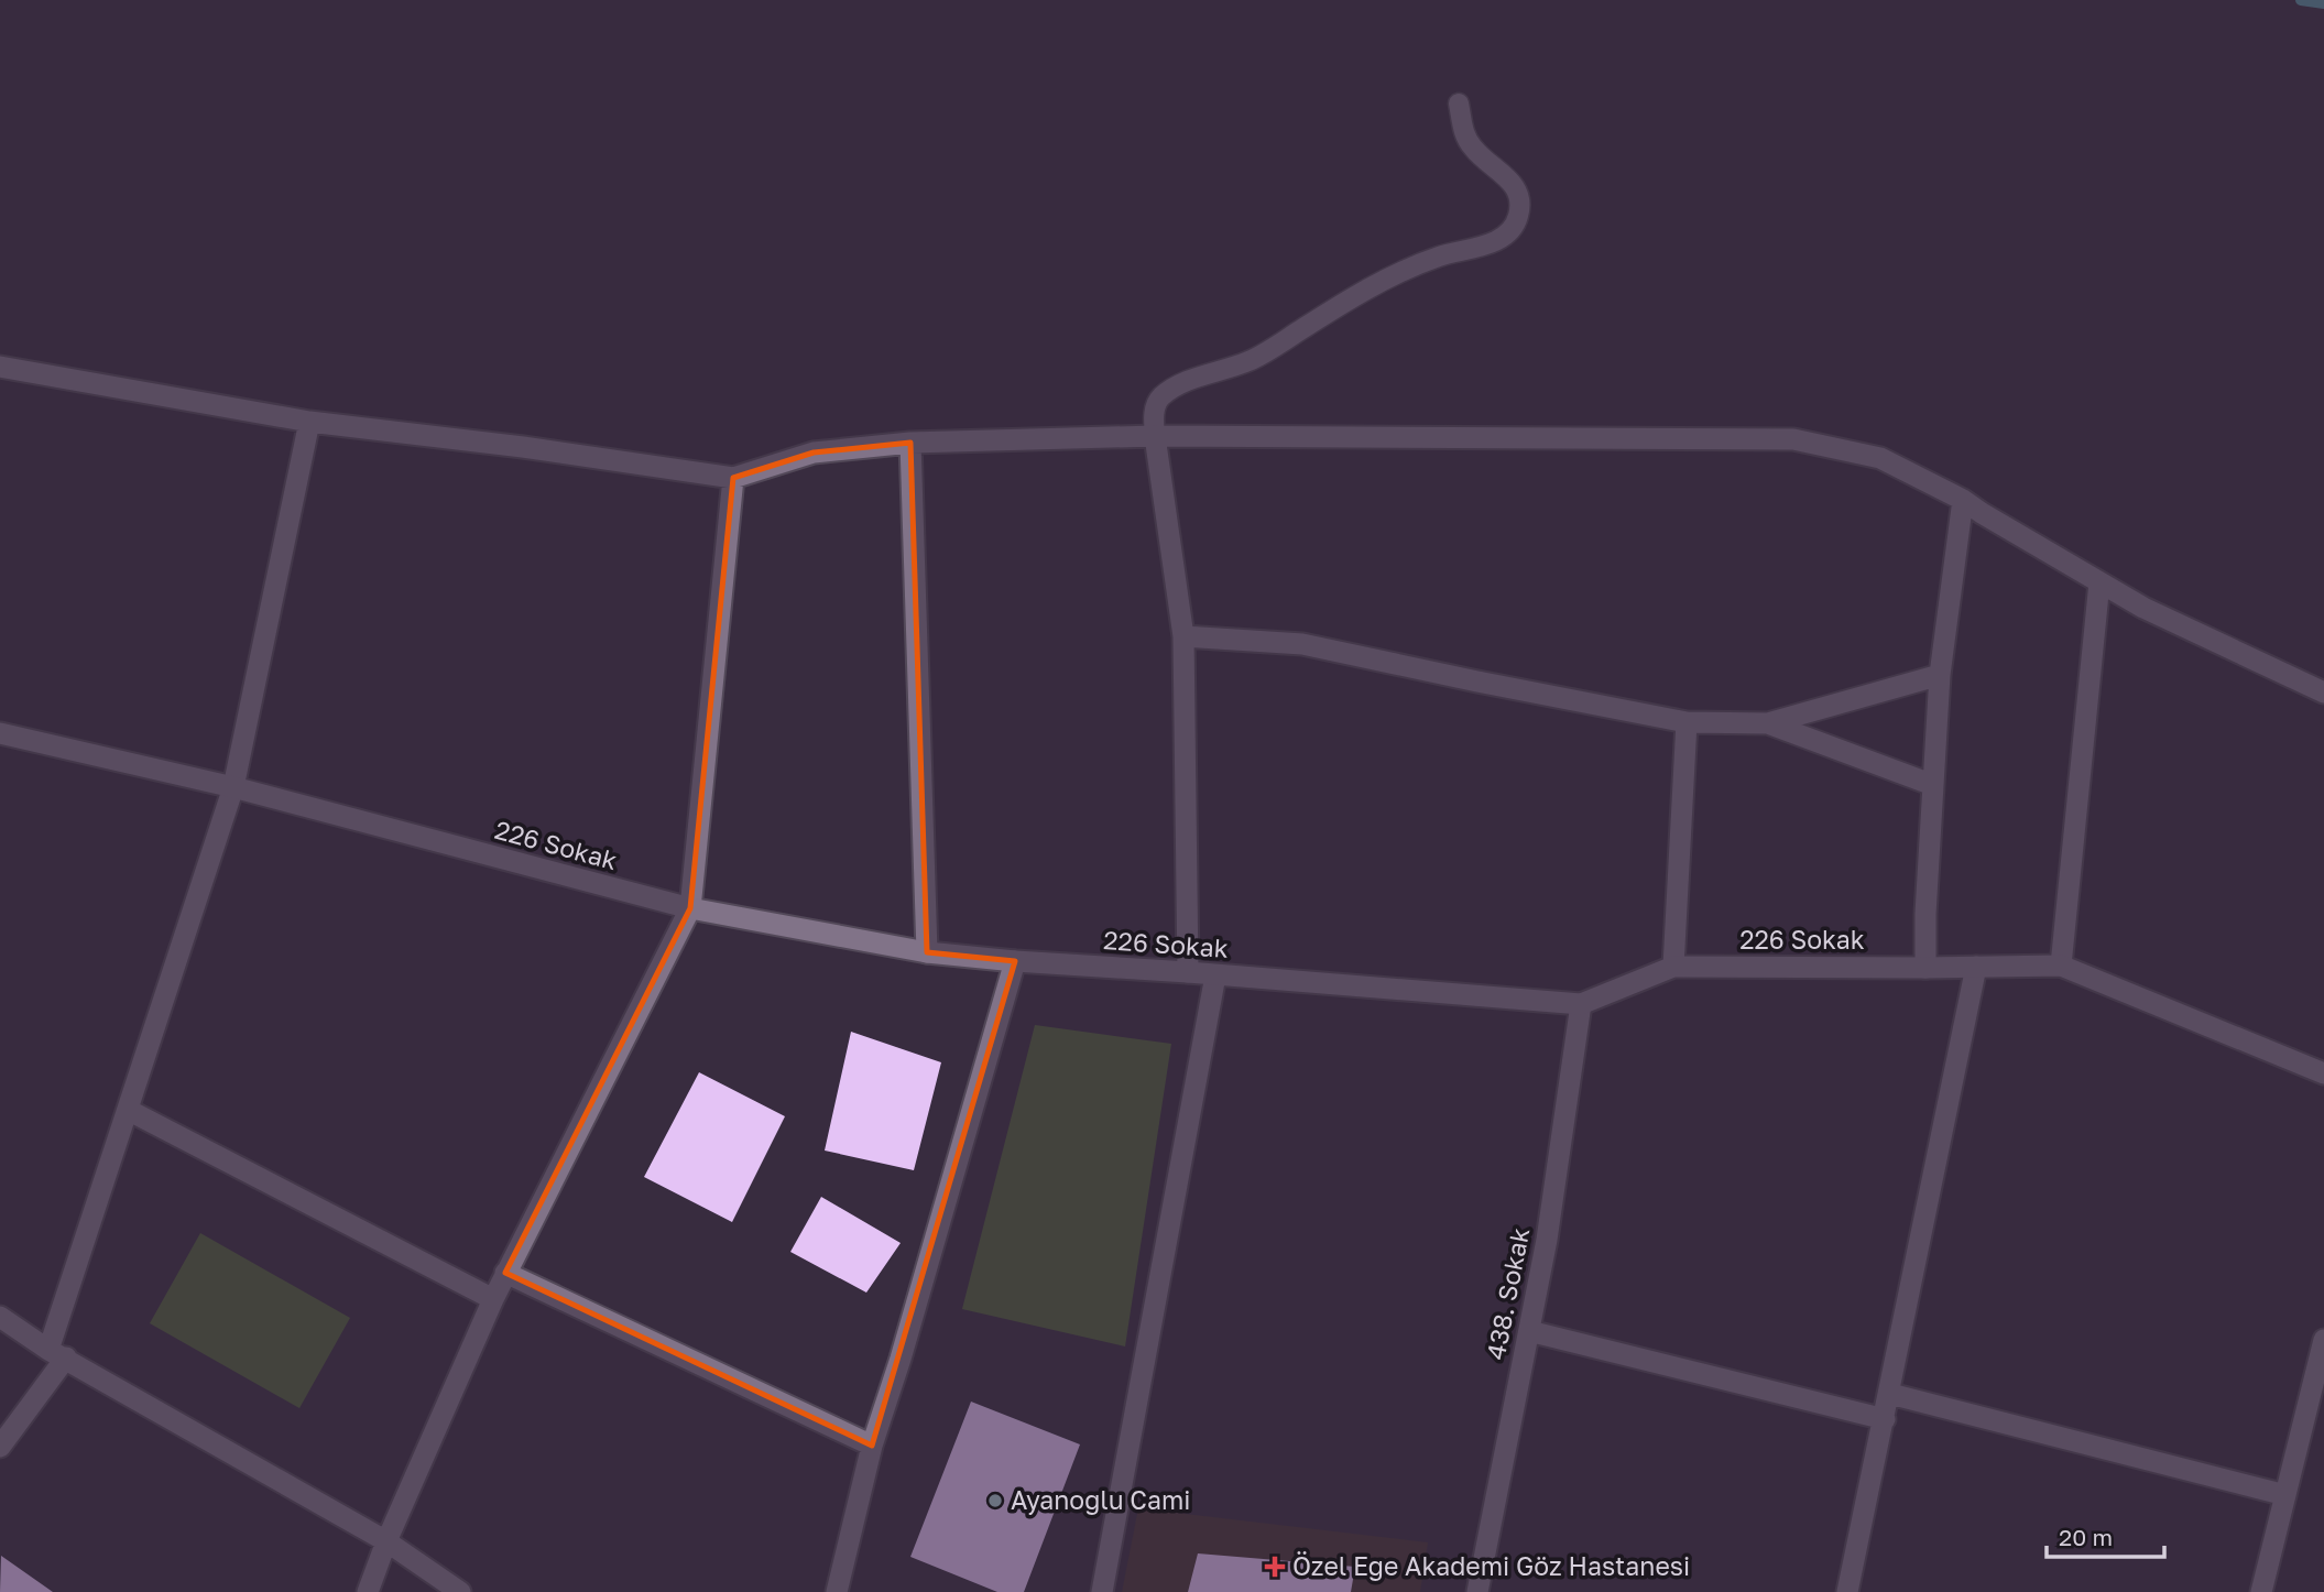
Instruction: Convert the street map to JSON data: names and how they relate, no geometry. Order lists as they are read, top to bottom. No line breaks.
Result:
{"streets":{"street":["226 Sokak","438. Sokak"]},"crossings":[["226 Sokak","438. Sokak"]],"places":{"other":["Ayanoğlu Cami"],"health":["Özel Ege Akademi Göz Hastanesi"]},"scale_bar":"20 m"}
